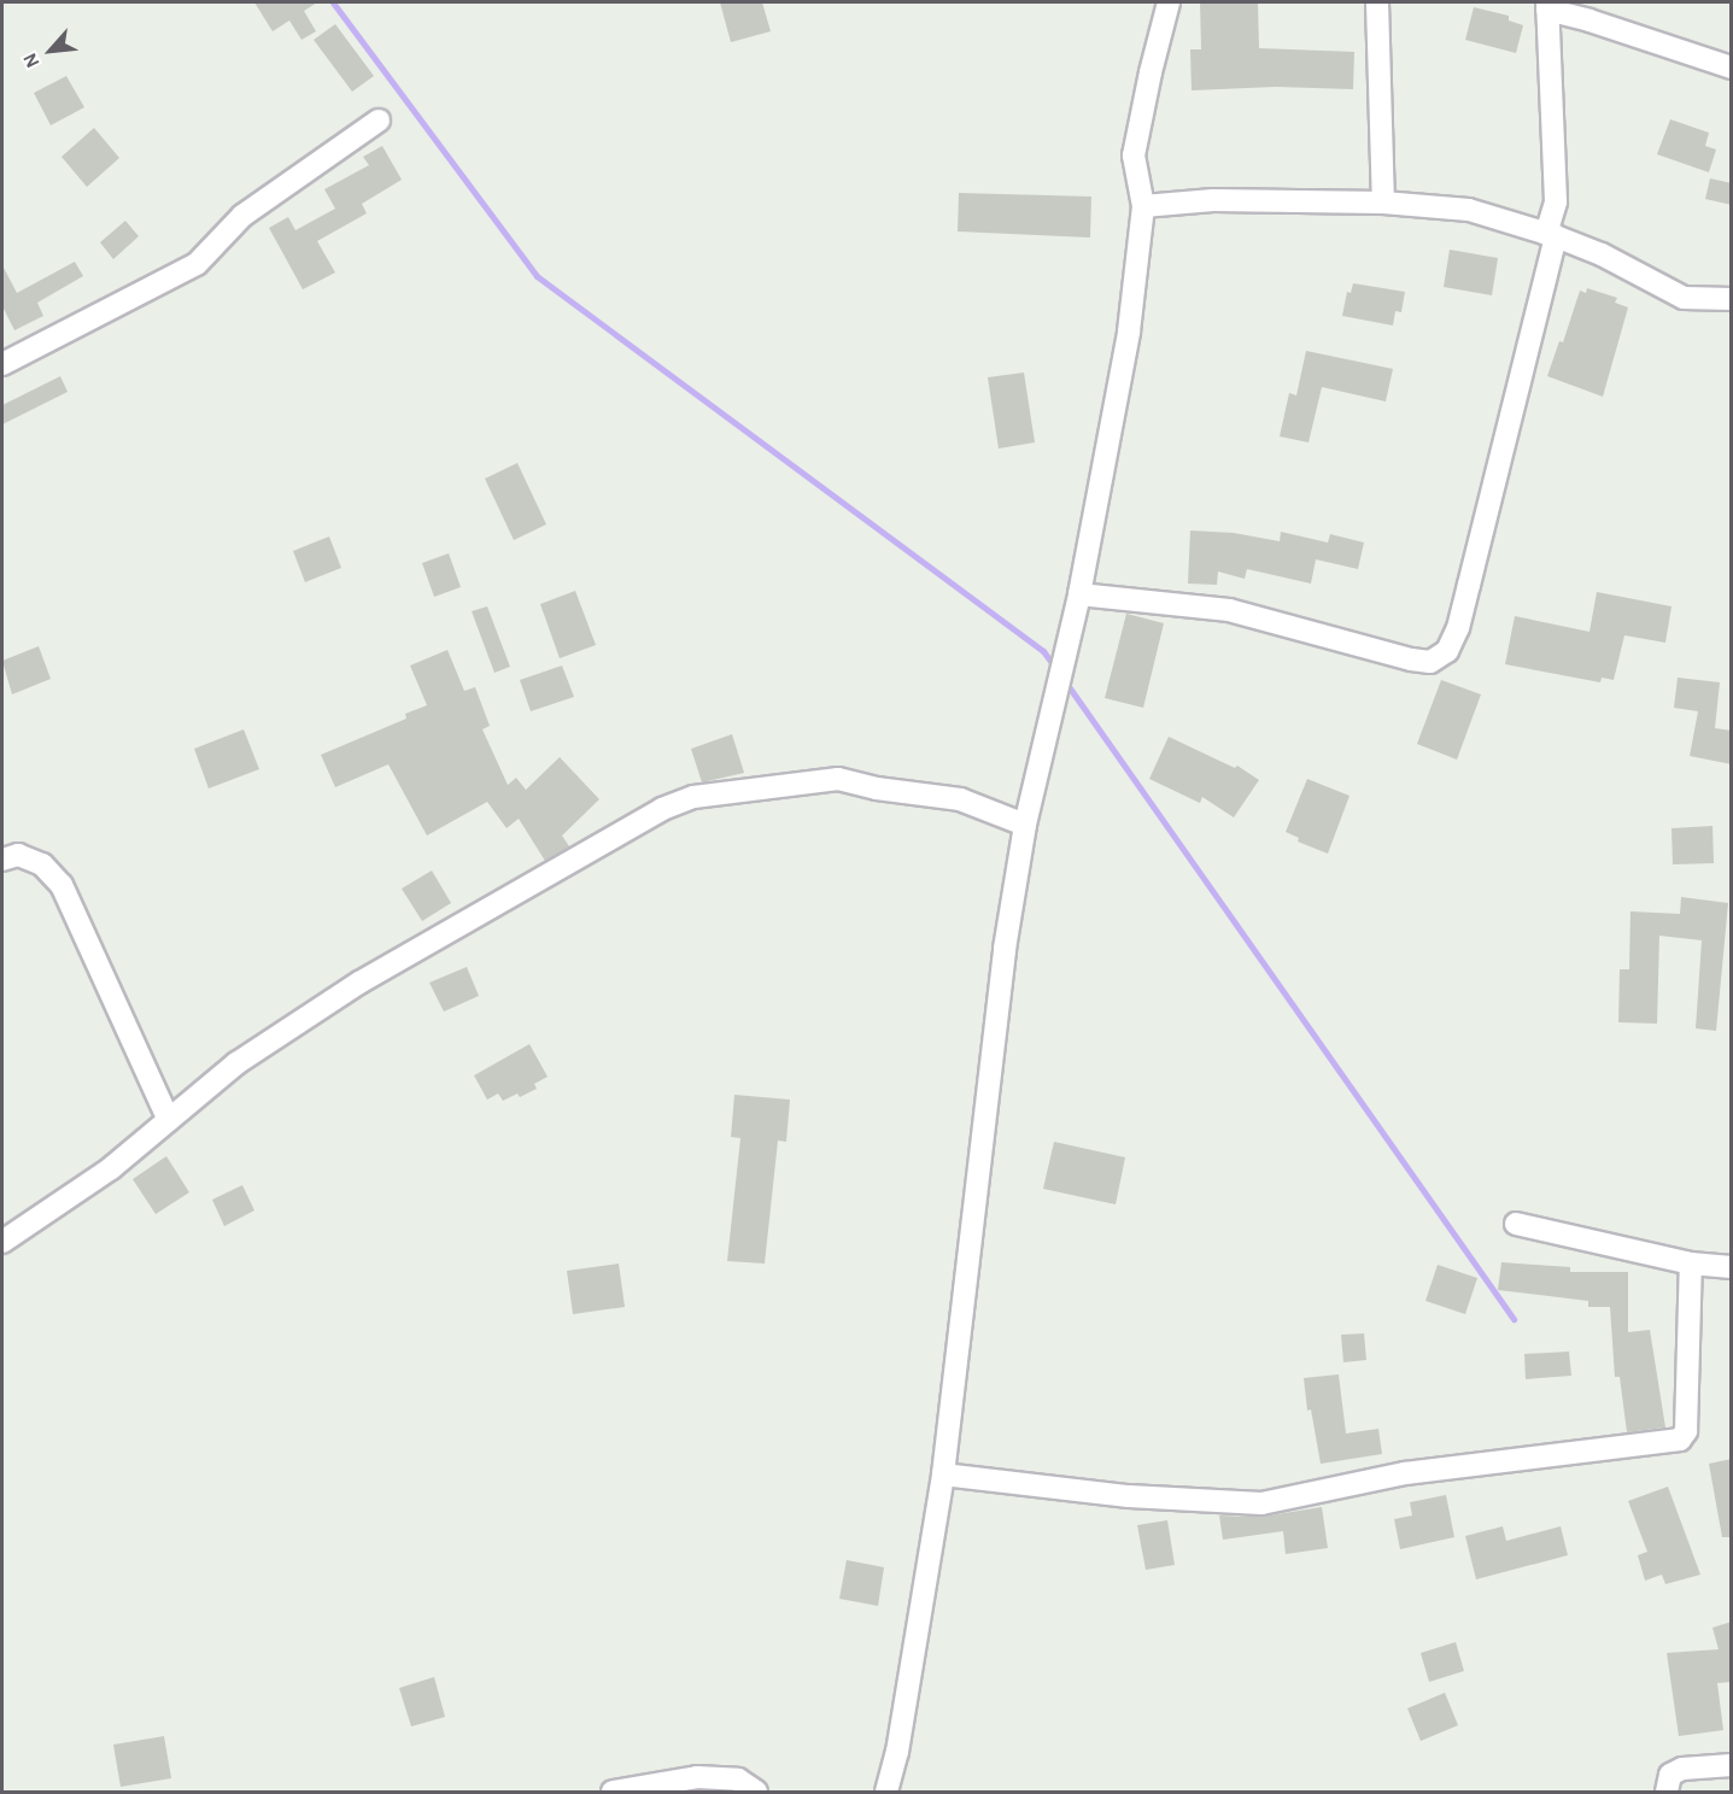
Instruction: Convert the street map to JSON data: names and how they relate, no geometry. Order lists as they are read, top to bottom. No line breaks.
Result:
{"north":"bottom left"}
